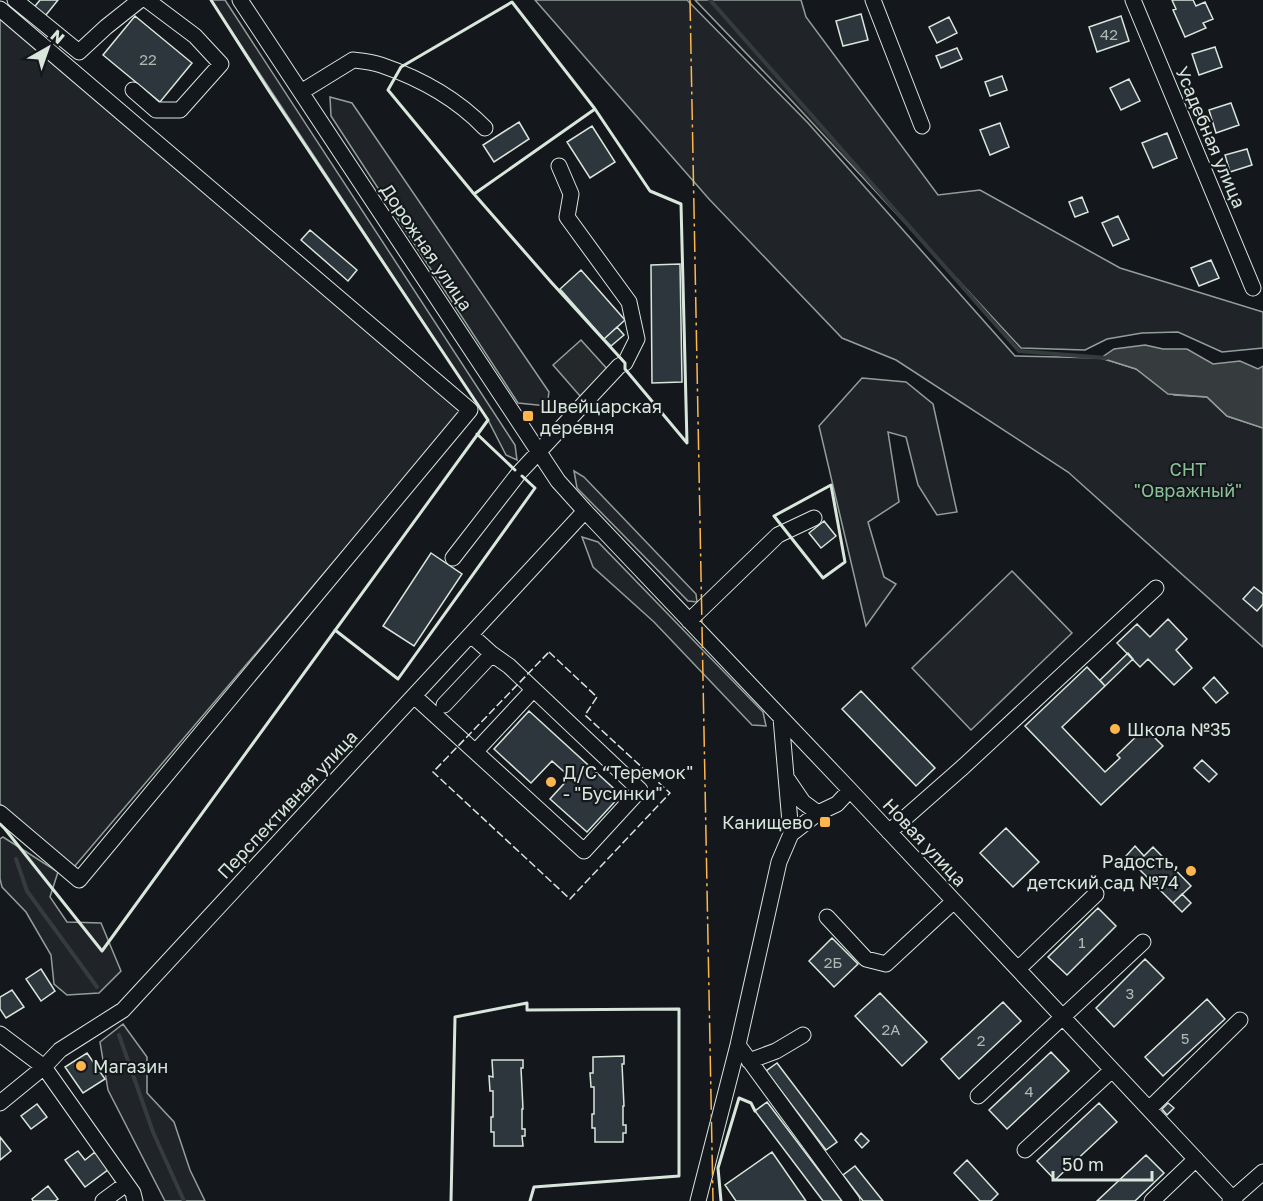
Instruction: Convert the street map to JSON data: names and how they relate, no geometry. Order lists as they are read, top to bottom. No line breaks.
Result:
{"streets":{"street":["Усадебная улица","Дорожная улица","Перспективная улица","Новая улица"]},"crossings":[["Дорожная улица","Перспективная улица"],["Дорожная улица","Новая улица"],["Перспективная улица","Новая улица"]],"parks":["СНТ \"Овражный\""],"places":{"transit":["Швейцарская деревня","Канищево"],"other":["Школа №35","Д/С “Теремок\" - \"Бусинки\"","Радость, детский сад №74","Магазин"]},"house_numbers":["42","22","1","2Б","3","2А","5","2","4"],"scale_bar":"50 m","north":"top right"}
